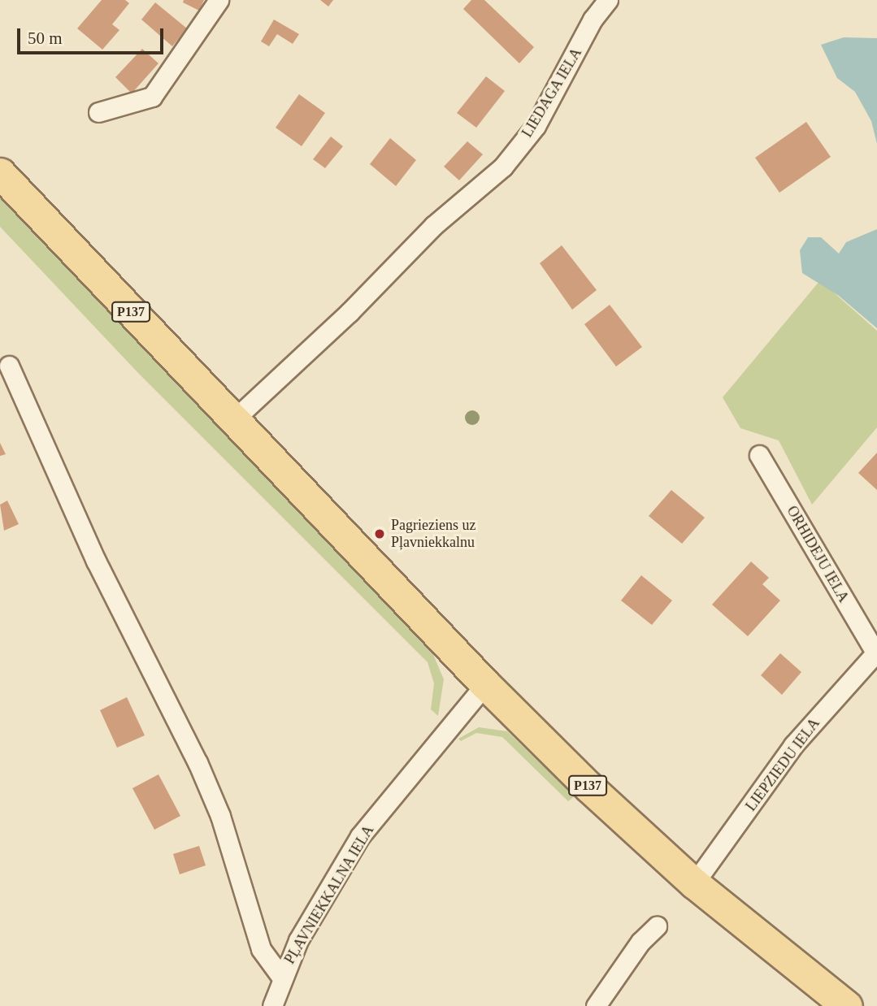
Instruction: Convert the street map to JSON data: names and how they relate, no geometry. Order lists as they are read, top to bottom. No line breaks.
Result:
{"streets":{"main road":["P137"],"street":["LIEDAGA IELA","ORHIDEJU IELA","LIEPZIEDU IELA","PĻAVNIEKKALNA IELA"]},"crossings":[["LIEDAGA IELA","P137"],["P137","LIEPZIEDU IELA"],["P137","PĻAVNIEKKALNA IELA"],["ORHIDEJU IELA","LIEPZIEDU IELA"]],"places":["Pagrieziens uz Pļavniekkalnu"],"scale_bar":"50 m"}
